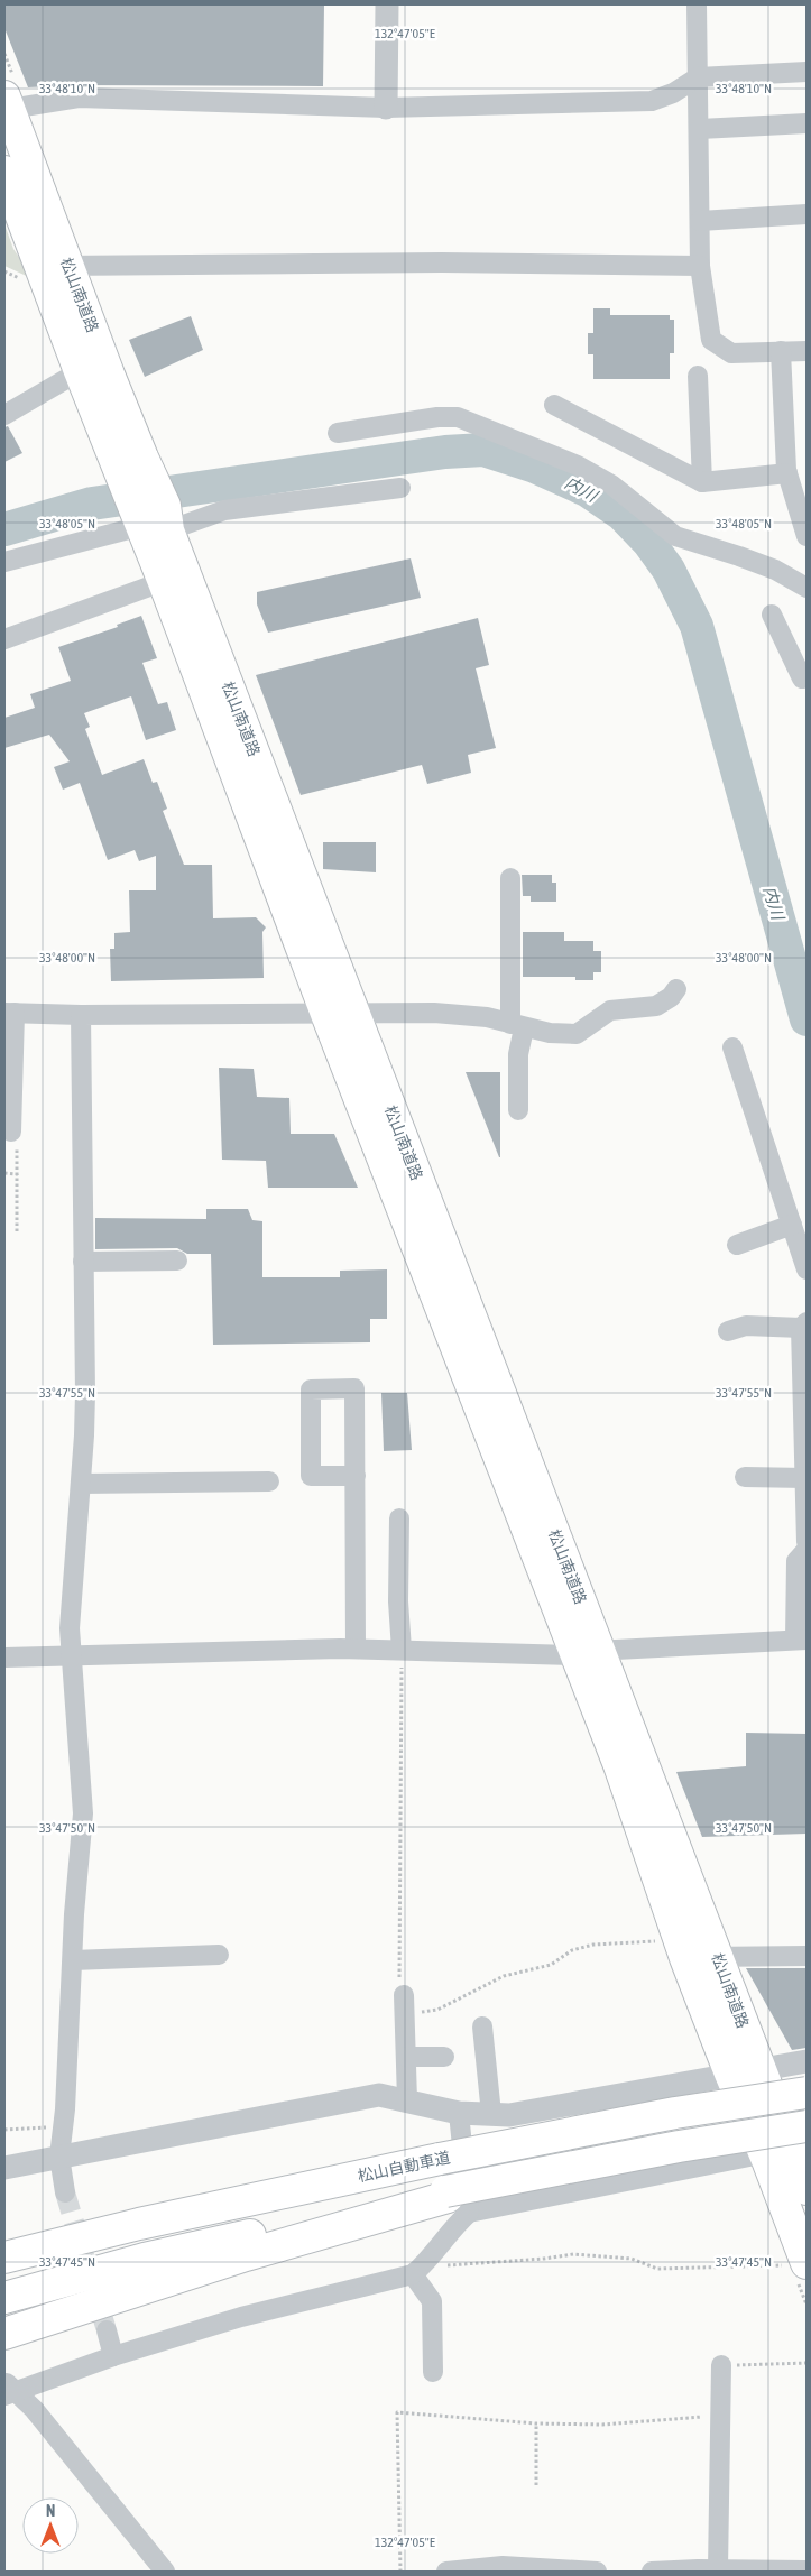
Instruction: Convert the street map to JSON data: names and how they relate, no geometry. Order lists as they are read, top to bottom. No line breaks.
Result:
{"streets":{"highway":["松山南道路","松山自動車道"]},"water":["内川"],"north":"top","coordinates":["132°47'05\"E","33°48'10\"N","33°48'05\"N","33°48'00\"N","33°47'55\"N","33°47'50\"N","33°47'45\"N"]}
